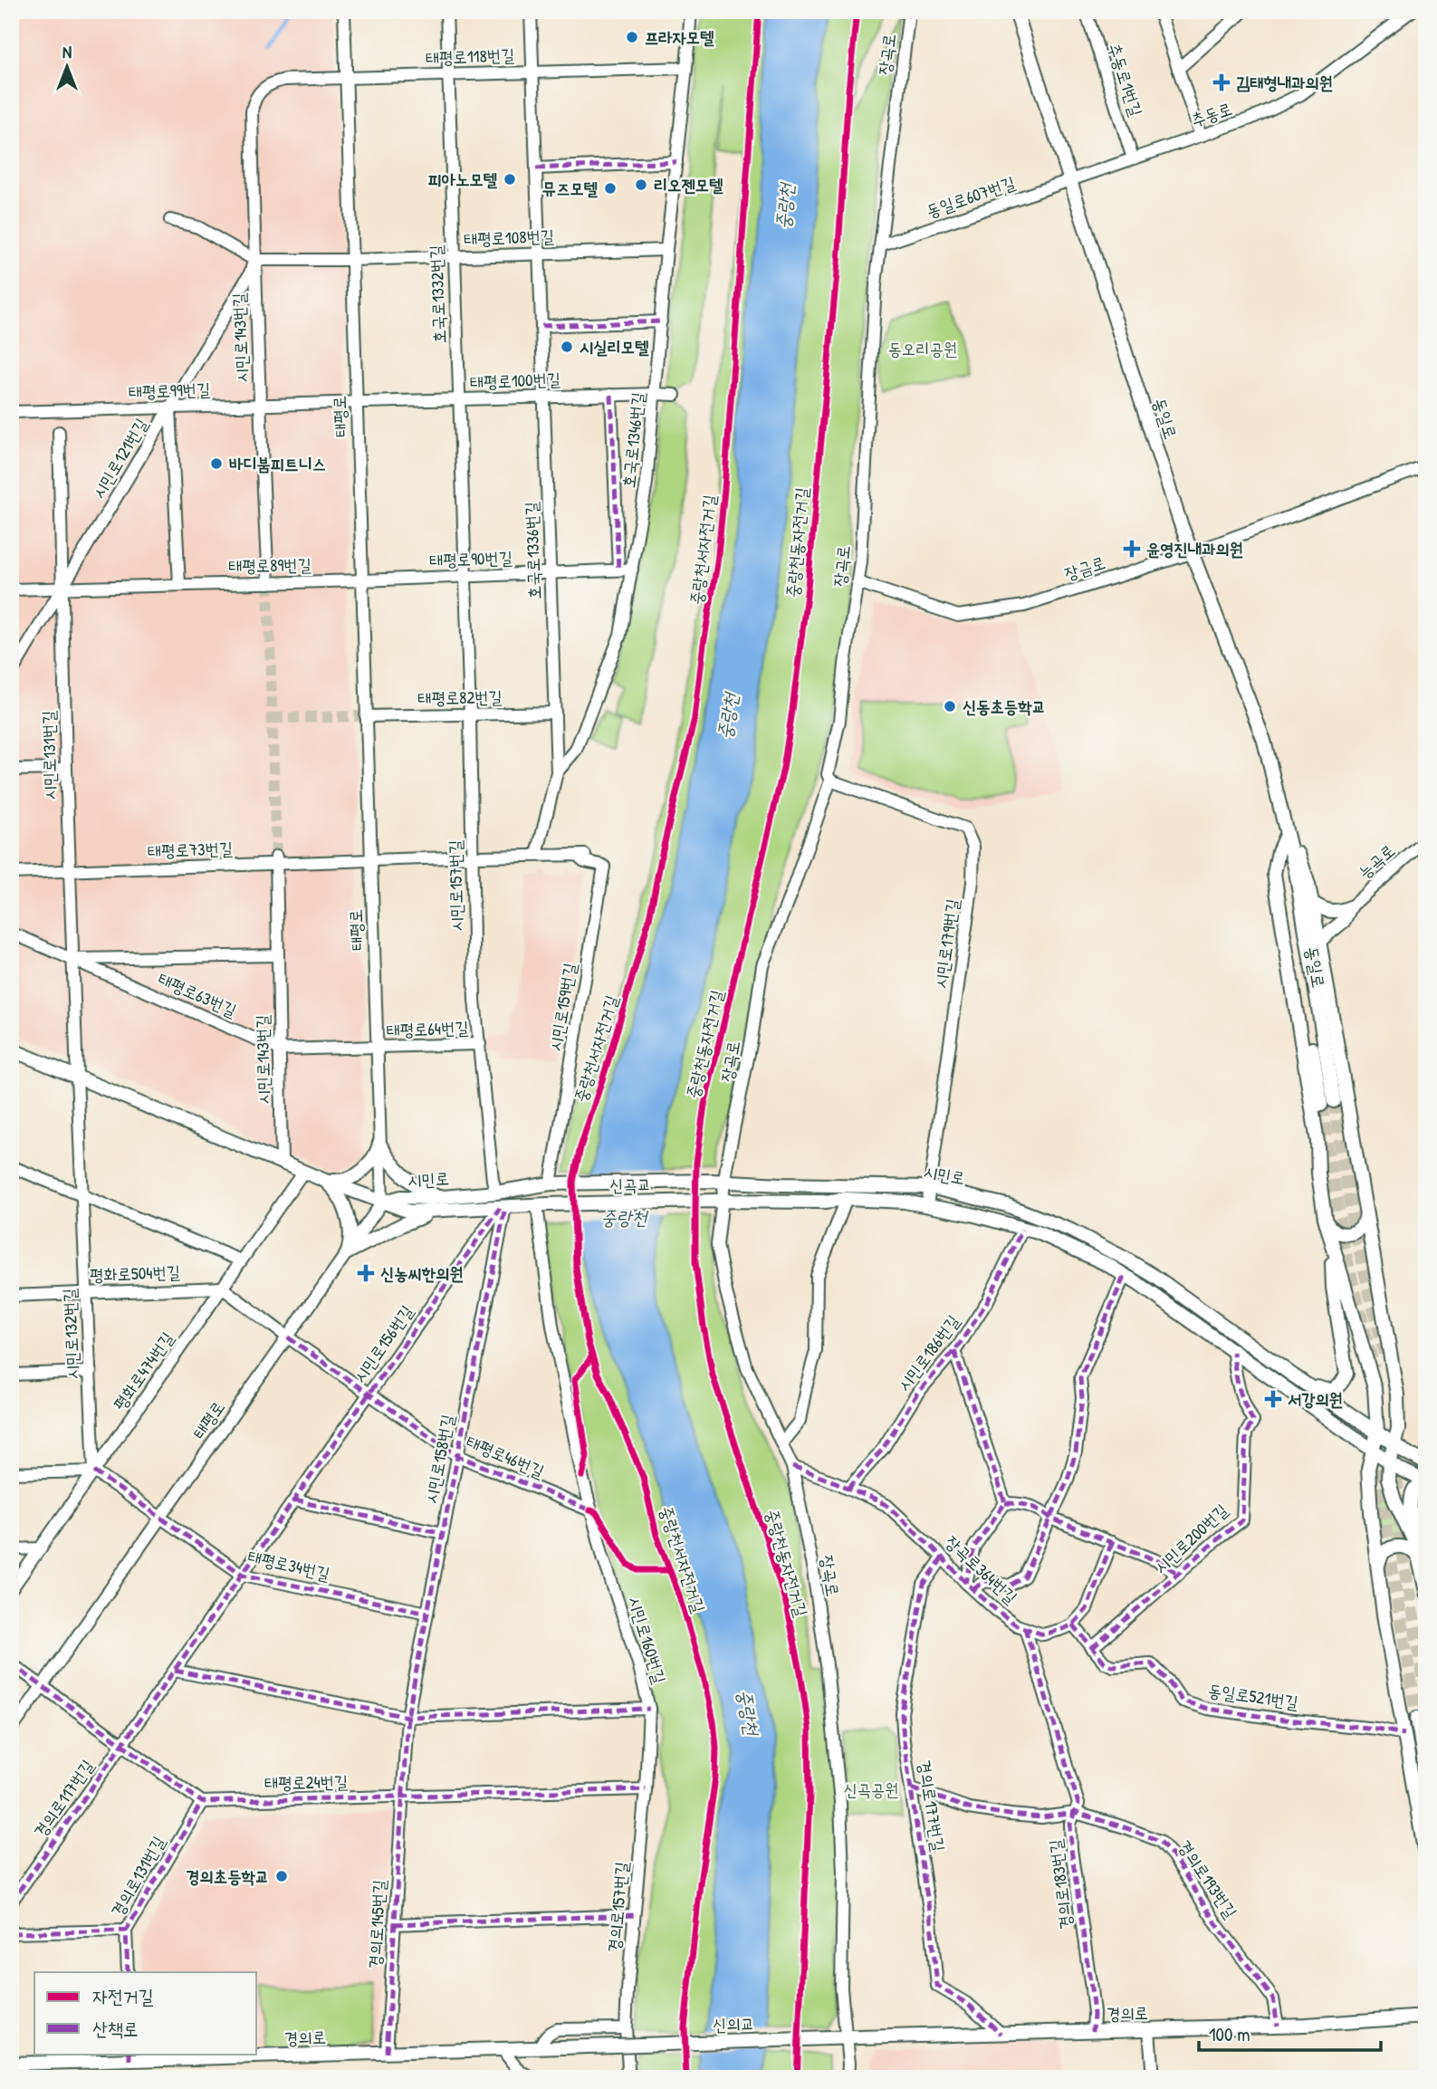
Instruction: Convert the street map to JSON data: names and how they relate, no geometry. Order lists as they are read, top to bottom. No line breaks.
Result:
{"streets":{"street":["장곡로","태평로118번길","추동로1번길","추동로","동일로607번길","태평로108번길","호국로1332번길","시민로143번길","태평로100번길","태평로99번길","태평로","동일로","호국로1346번길","시민로121번길","호국로1336번길","태평로90번길","태평로89번길","장금로","태평로82번길","시민로131번길","태평로73번길","능곡로","시민로157번길","시민로179번길","태평로63번길","시민로159번길","태평로64번길","시민로","신곡교","평화로504번길","시민로132번길","시민로156번길","시민로186번길","평화로474번길","태평로46번길","시민로158번길","시민로200번길","태평로34번길","장곡로364번길","시민로160번길","동일로521번길","태평로24번길","경의로117번길","경의로177번길","경의로131번길","경의로193번길","경의로183번길","경의로157번길","경의로145번길","경의로","신의교"],"cycle path":["중랑천동자전거길","중랑천서자전거길"]},"crossings":[["장곡로","동일로607번길"],["장곡로","장금로"],["장곡로","시민로179번길"],["장곡로","시민로"],["장곡로","신곡교"],["장곡로","장곡로364번길"],["장곡로","경의로"],["태평로118번길","호국로1332번길"],["태평로118번길","시민로143번길"],["태평로118번길","태평로"],["태평로118번길","호국로1346번길"],["태평로118번길","호국로1336번길"],["추동로1번길","추동로"],["추동로","동일로607번길"],["추동로","동일로"],["동일로607번길","동일로"],["태평로108번길","호국로1332번길"],["태평로108번길","시민로143번길"],["태평로108번길","태평로"],["태평로108번길","호국로1346번길"],["태평로108번길","시민로121번길"],["태평로108번길","호국로1336번길"],["호국로1332번길","태평로100번길"],["호국로1332번길","태평로90번길"],["호국로1332번길","시민로157번길"],["시민로143번길","태평로99번길"],["시민로143번길","시민로121번길"],["시민로143번길","태평로89번길"],["시민로143번길","태평로73번길"],["시민로143번길","태평로63번길"],["시민로143번길","시민로"],["태평로100번길","태평로99번길"],["태평로100번길","태평로"],["태평로100번길","호국로1346번길"],["태평로100번길","호국로1336번길"],["태평로99번길","태평로"],["태평로99번길","시민로121번길"],["태평로","태평로90번길"],["태평로","태평로89번길"],["태평로","태평로82번길"],["태평로","태평로73번길"],["태평로","태평로63번길"],["태평로","태평로64번길"],["태평로","시민로"],["태평로","태평로46번길"],["태평로","태평로34번길"],["동일로","장금로"],["호국로1346번길","호국로1336번길"],["호국로1346번길","태평로90번길"],["호국로1346번길","태평로73번길"],["시민로121번길","태평로89번길"],["시민로121번길","시민로131번길"],["호국로1336번길","태평로90번길"],["호국로1336번길","태평로82번길"],["태평로90번길","태평로89번길"],["태평로90번길","시민로157번길"],["태평로89번길","시민로131번길"],["태평로82번길","시민로157번길"],["시민로131번길","태평로73번길"],["시민로131번길","태평로63번길"],["시민로131번길","시민로"],["시민로131번길","시민로132번길"],["태평로73번길","시민로157번길"],["태평로73번길","시민로159번길"],["시민로157번길","태평로64번길"],["시민로157번길","시민로"],["시민로179번길","시민로"],["태평로63번길","태평로64번길"],["시민로159번길","시민로"],["시민로","신곡교"],["시민로","시민로132번길"],["시민로","시민로156번길"],["시민로","시민로186번길"],["시민로","평화로474번길"],["시민로","시민로158번길"],["시민로","시민로200번길"],["시민로","시민로160번길"],["신곡교","시민로160번길"],["평화로504번길","시민로132번길"],["평화로504번길","평화로474번길"],["평화로504번길","태평로46번길"],["시민로132번길","평화로474번길"],["시민로132번길","태평로34번길"],["시민로156번길","태평로46번길"],["시민로156번길","시민로158번길"],["시민로156번길","태평로34번길"],["시민로156번길","경의로117번길"],["시민로186번길","장곡로364번길"],["평화로474번길","태평로46번길"],["평화로474번길","태평로34번길"],["태평로46번길","시민로158번길"],["태평로46번길","시민로160번길"],["시민로158번길","태평로34번길"],["시민로158번길","태평로24번길"],["시민로158번길","경의로145번길"],["시민로200번길","동일로521번길"],["장곡로364번길","경의로177번길"],["장곡로364번길","경의로183번길"],["시민로160번길","태평로24번길"],["시민로160번길","경의로157번길"],["태평로24번길","경의로131번길"],["태평로24번길","경의로157번길"],["태평로24번길","경의로145번길"],["경의로177번길","경의로193번길"],["경의로177번길","경의로"],["경의로193번길","경의로183번길"],["경의로193번길","경의로"],["경의로183번길","경의로"],["경의로145번길","경의로"],["경의로","신의교"]],"water":["중랑천"],"parks":["동오리공원","신곡공원"],"places":{"other":["프라자모텔","피아노모텔","리오젠모텔","뮤즈모텔","시실리모텔","바디붐피트니스","신동초등학교","경의초등학교"],"health":["김태형내과의원","윤영진내과의원","신농씨한의원","서강의원"]},"legend":["자전거길","산책로"],"scale_bar":"100 m","north":"top"}
